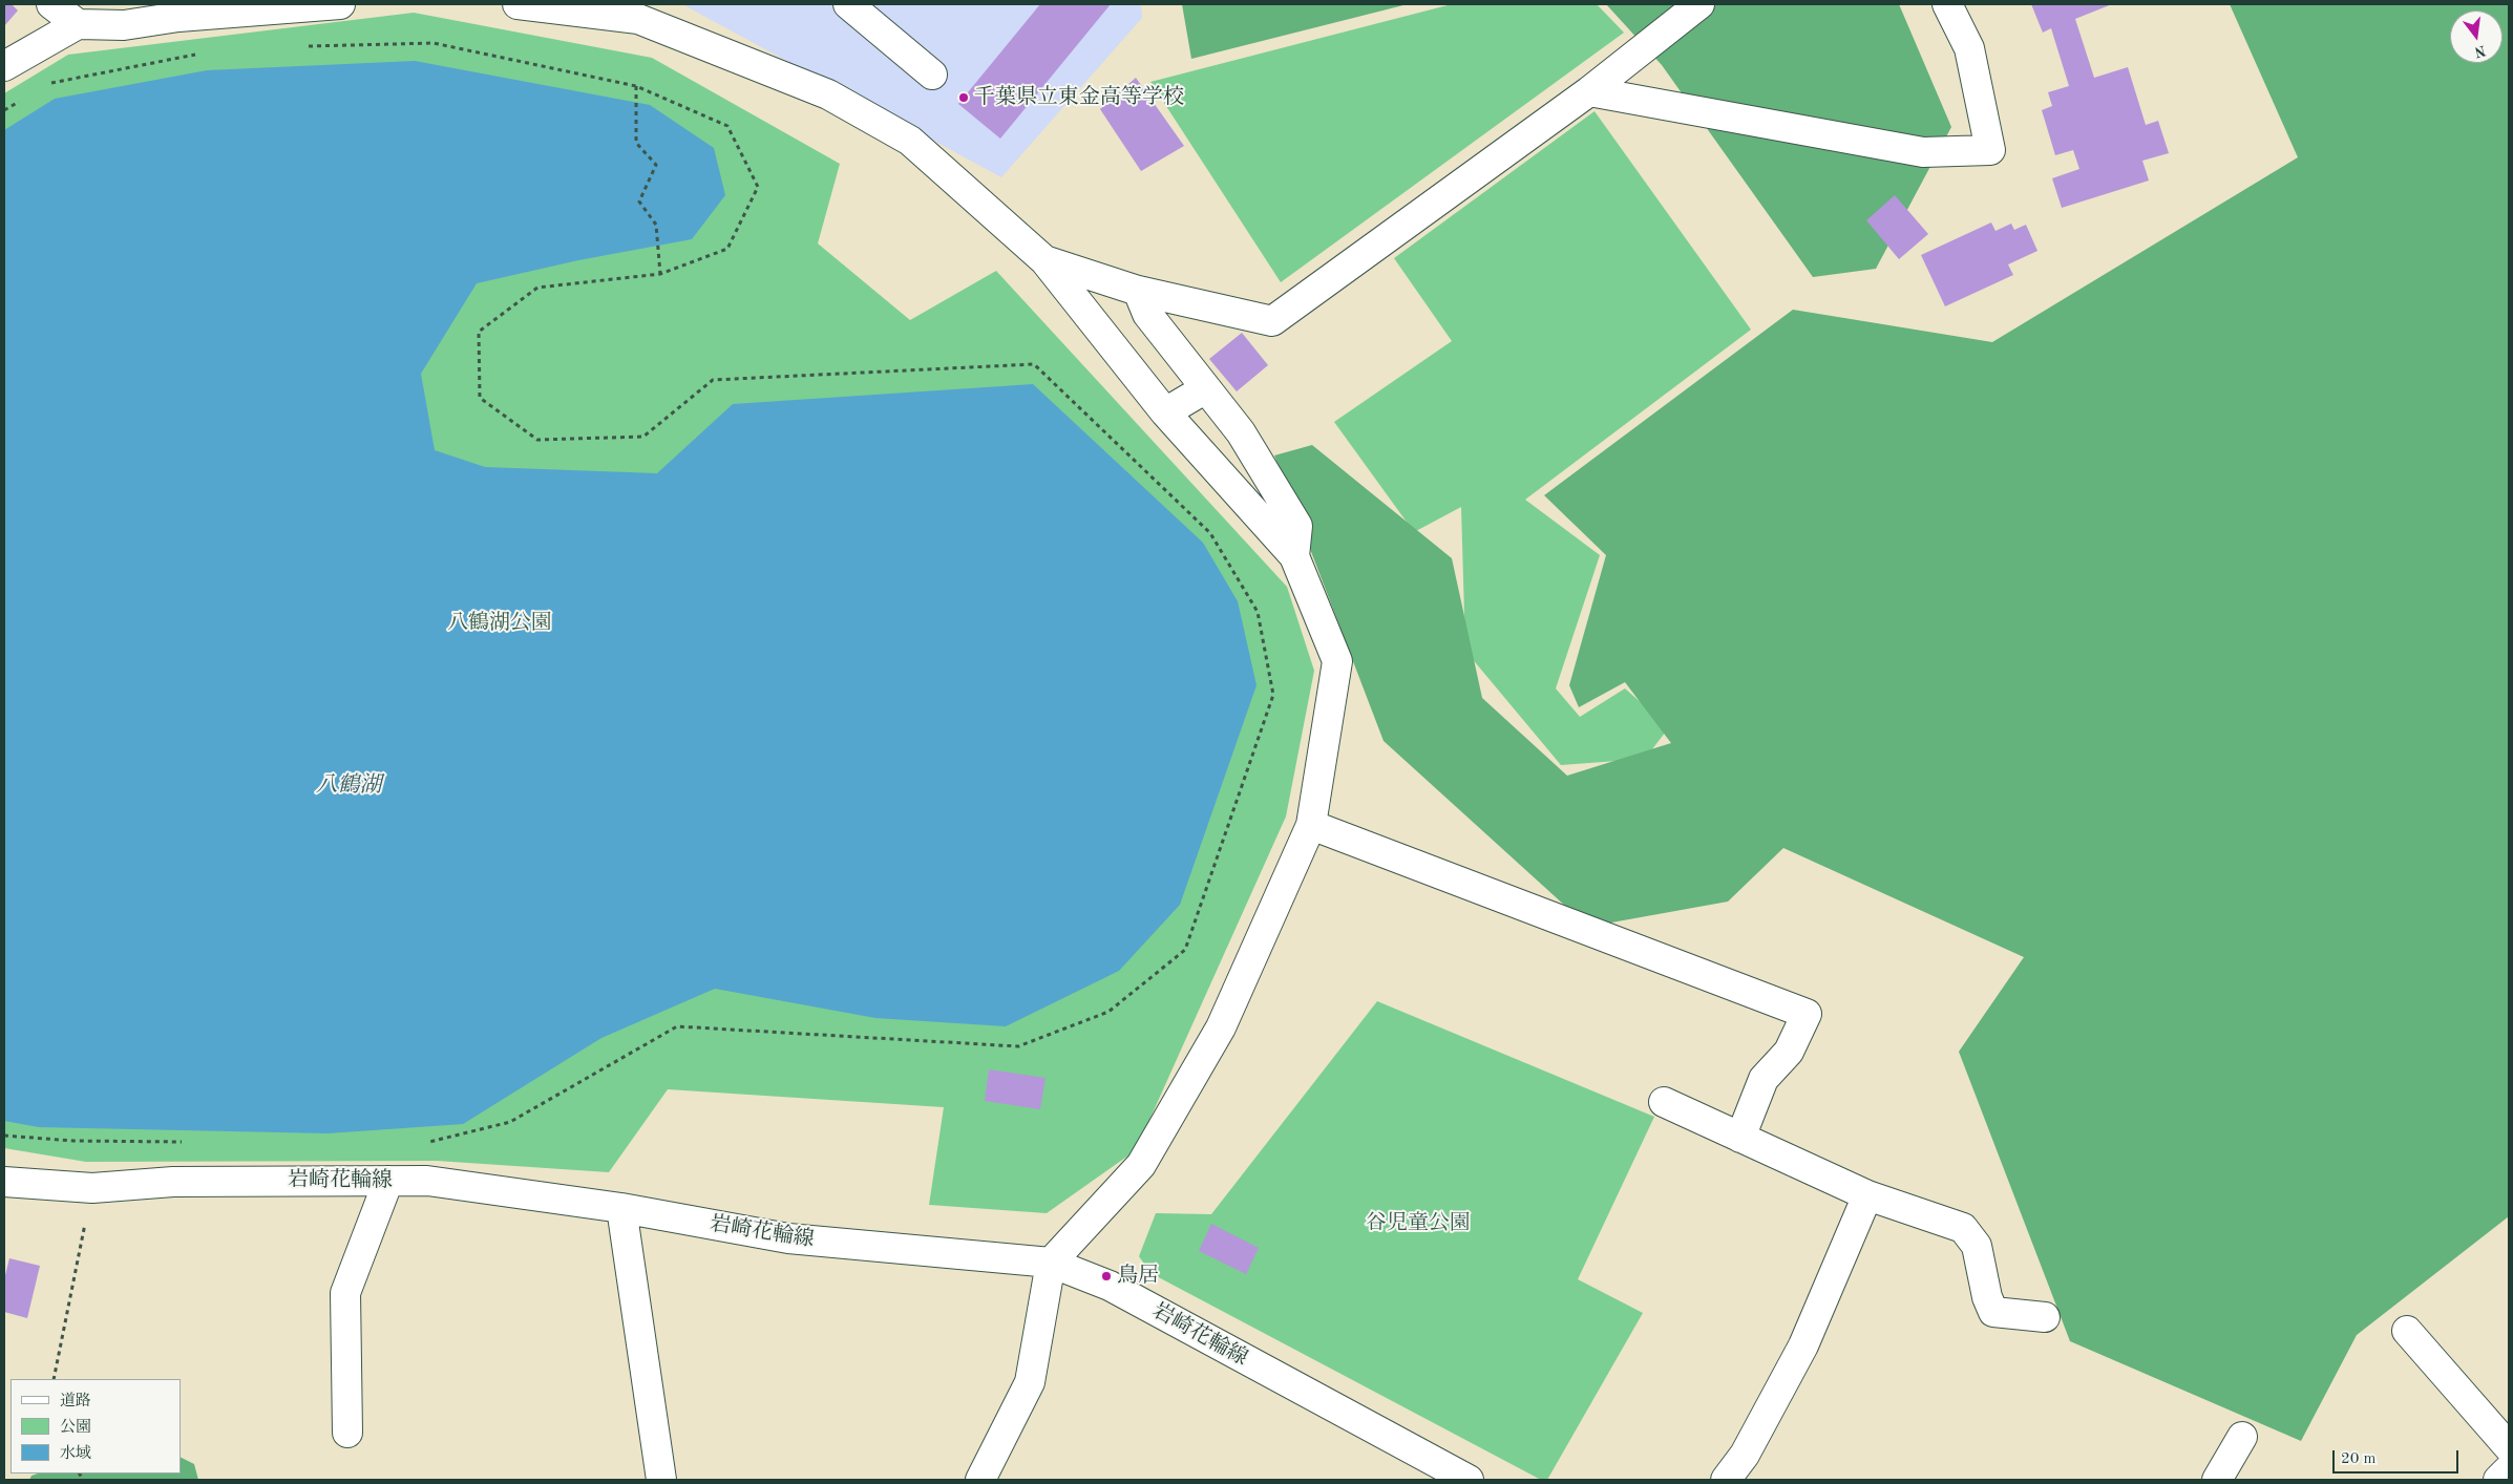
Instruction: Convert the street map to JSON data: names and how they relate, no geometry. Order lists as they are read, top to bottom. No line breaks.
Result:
{"streets":{"street":["岩崎花輪線"]},"water":["八鶴湖"],"parks":["八鶴湖公園","谷児童公園"],"places":["千葉県立東金高等学校","鳥居"],"legend":["道路","公園","水域"],"scale_bar":"20 m","north":"bottom"}
